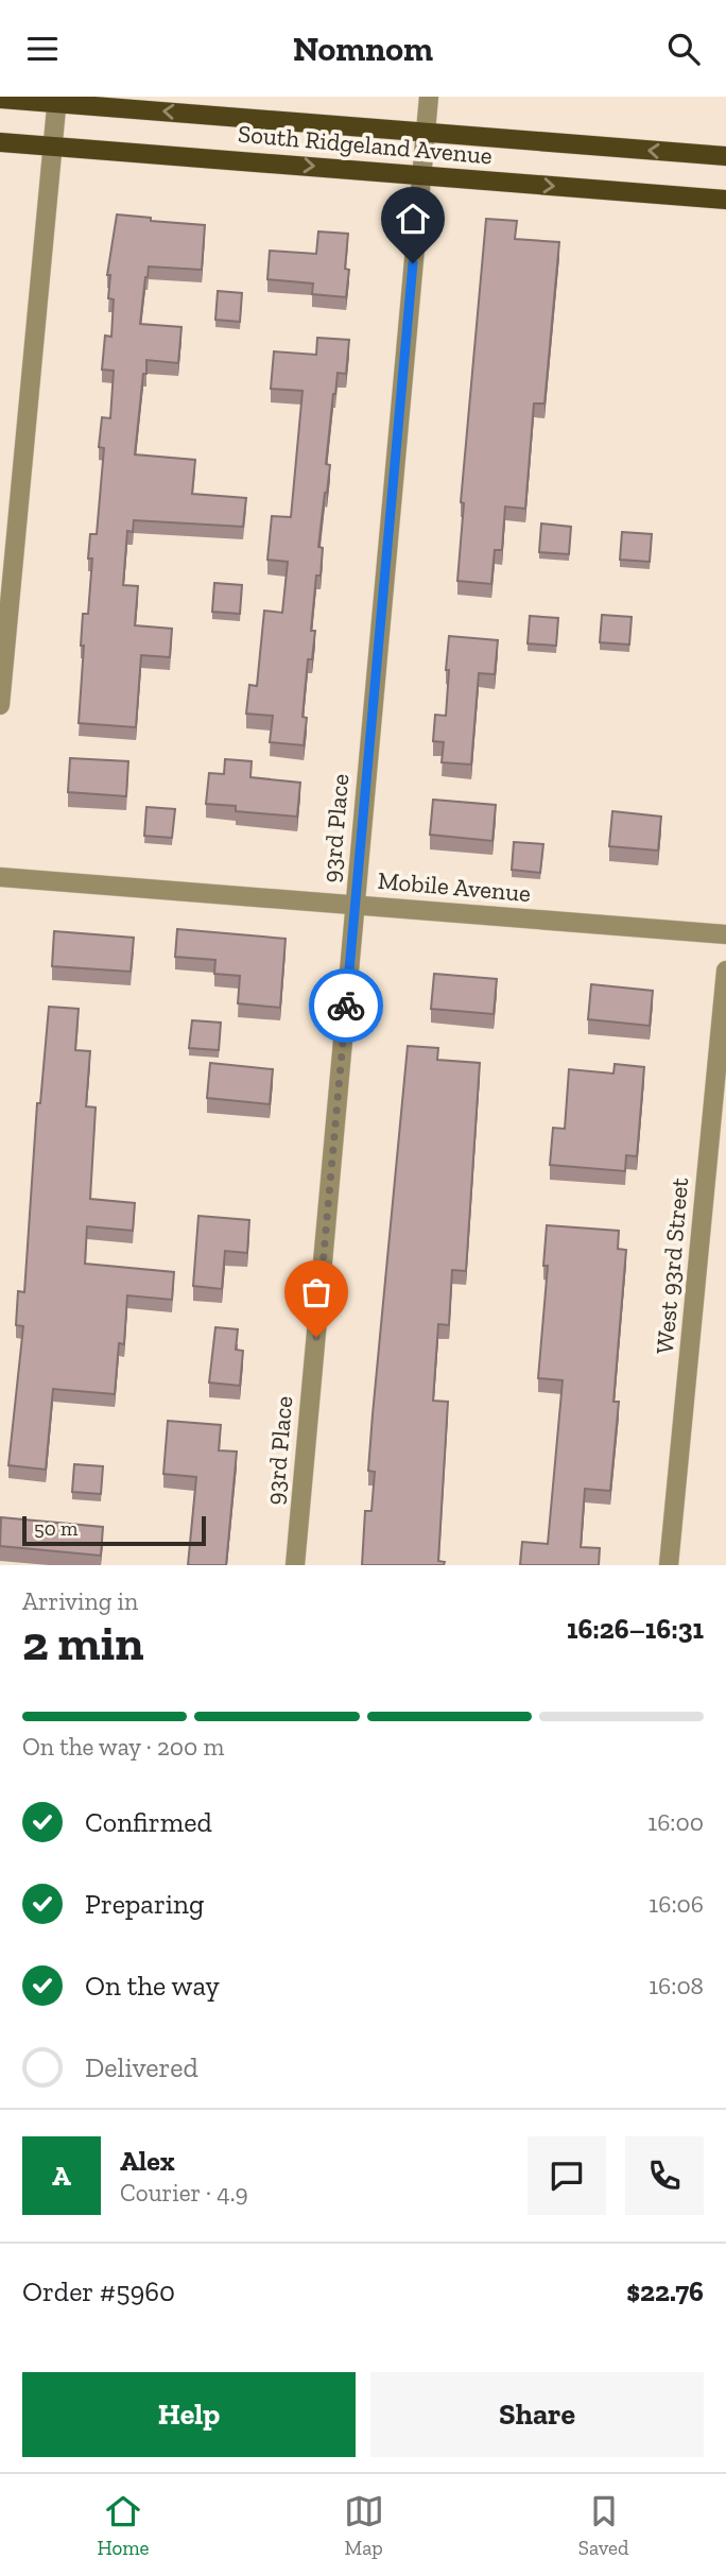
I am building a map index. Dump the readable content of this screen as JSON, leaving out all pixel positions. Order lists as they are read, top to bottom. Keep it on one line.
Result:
{"streets":{"main road":["South Ridgeland Avenue"],"street":["93rd Place","Mobile Avenue","West 93rd Street"]},"crossings":[["South Ridgeland Avenue","93rd Place"],["93rd Place","Mobile Avenue"]],"scale_bar":"50 m","page":{"header":"Nomnom","scale":"50 m","heading":["2 min","Arriving in","16:26–16:31"],"panel":["Alex","Courier · 4.9","Order #5960","$22.76"],"bar":"On the way · 200 m","list":[["Confirmed","16:00"],["Preparing","16:06"],["On the way","16:08"],"Delivered"],"round":"A","buttons":["Help","Share"],"tabs":["Home","Map","Saved"]}}
